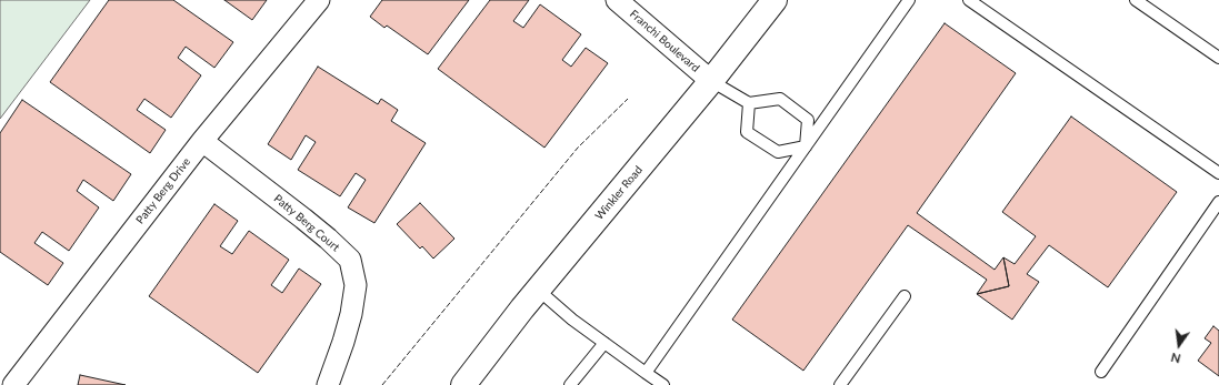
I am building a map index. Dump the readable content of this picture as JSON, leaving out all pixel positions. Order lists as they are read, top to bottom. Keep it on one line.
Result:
{"streets":{"street":["Franchi Boulevard","Patty Berg Drive","Winkler Road","Patty Berg Court"]},"crossings":[["Franchi Boulevard","Winkler Road"],["Patty Berg Drive","Patty Berg Court"]],"north":"bottom"}
